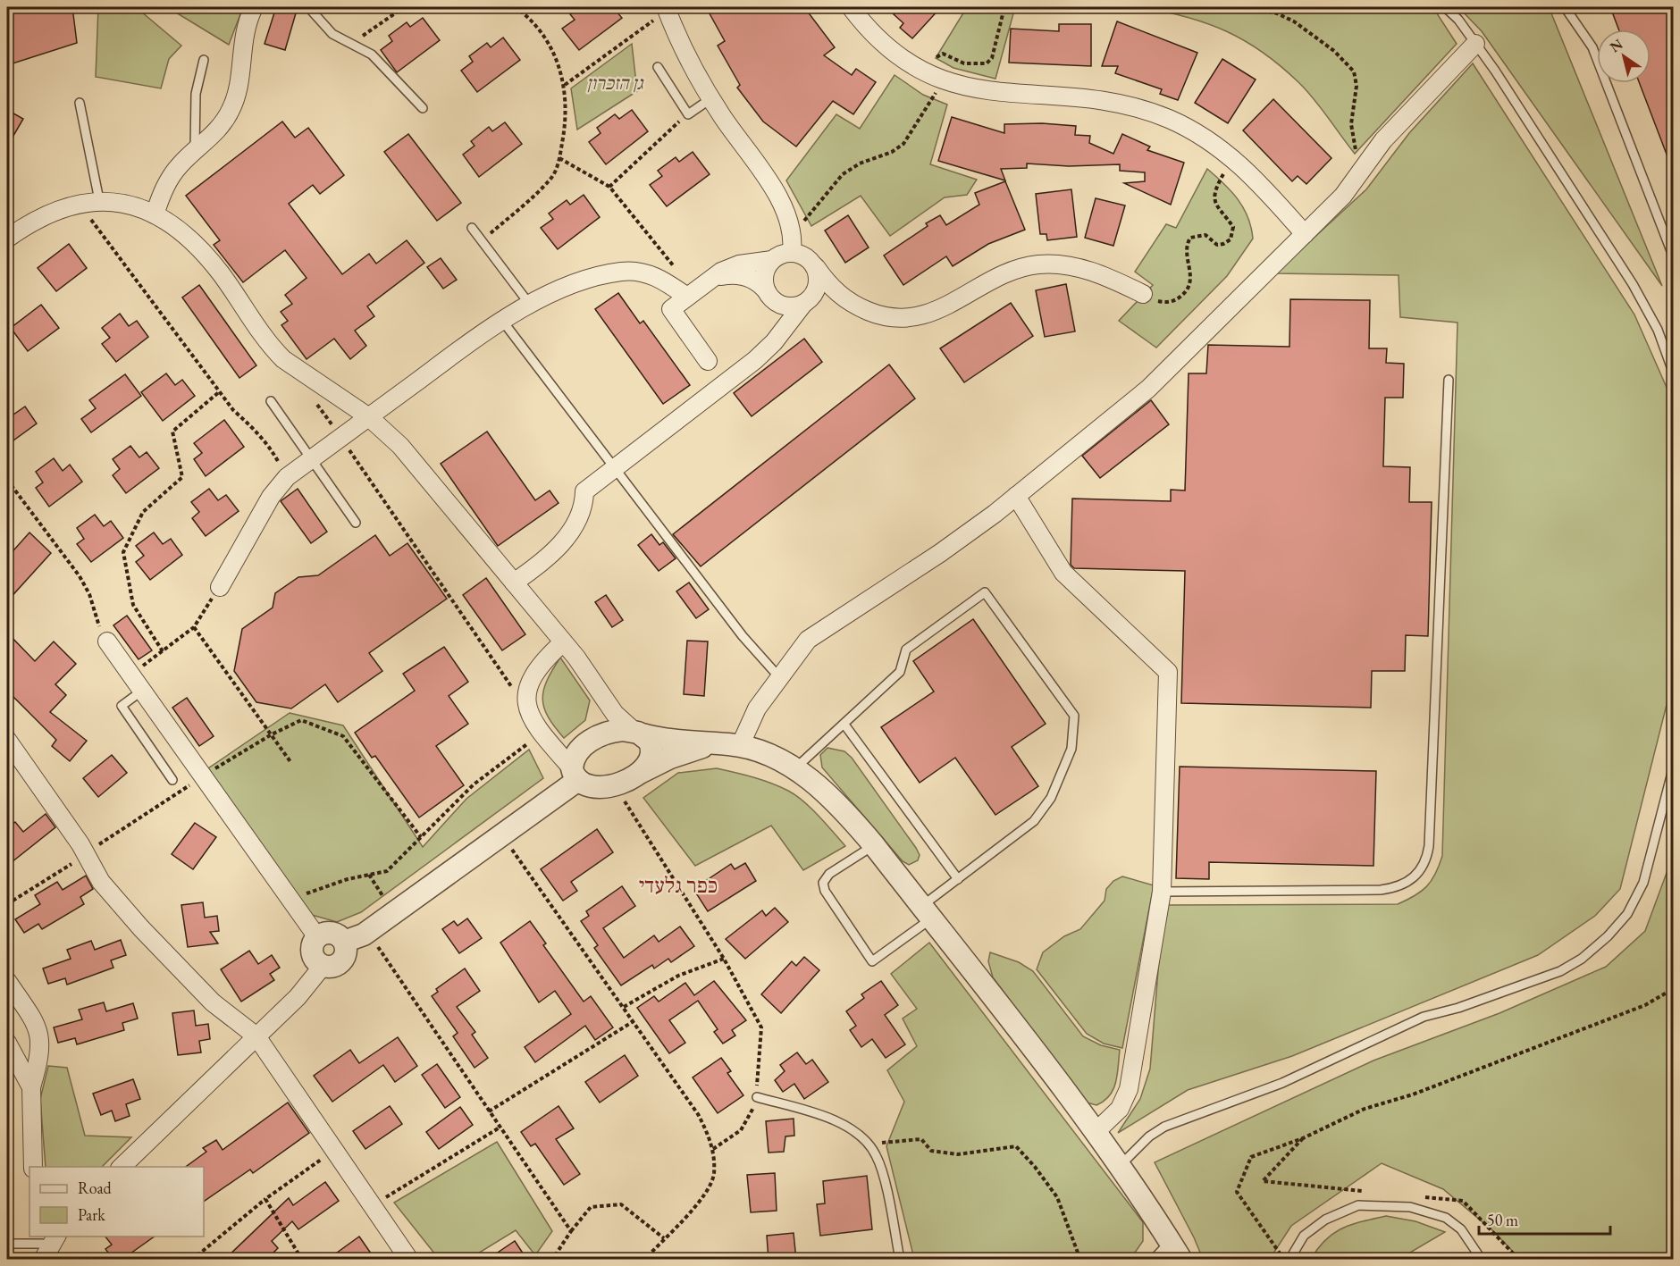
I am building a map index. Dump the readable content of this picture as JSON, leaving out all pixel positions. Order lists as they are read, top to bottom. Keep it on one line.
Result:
{"districts":["כפר גלעדי"],"parks":["גן הזכרון"],"legend":["Road","Park"],"scale_bar":"50 m","north":"top left"}
